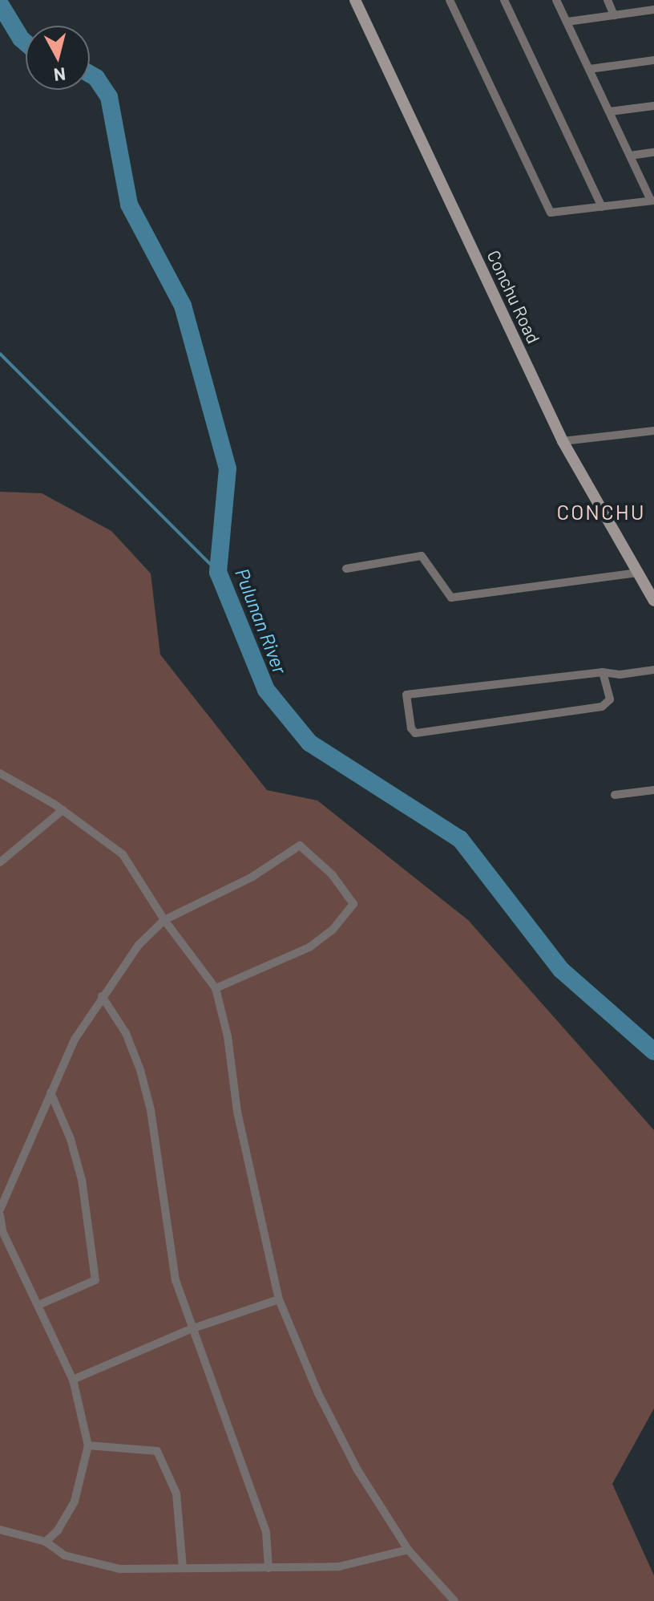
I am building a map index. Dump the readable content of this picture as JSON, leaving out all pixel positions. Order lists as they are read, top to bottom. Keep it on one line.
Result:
{"streets":{"main road":["Conchu Road"]},"districts":["CONCHU"],"water":["Pulunan River"],"north":"bottom"}
